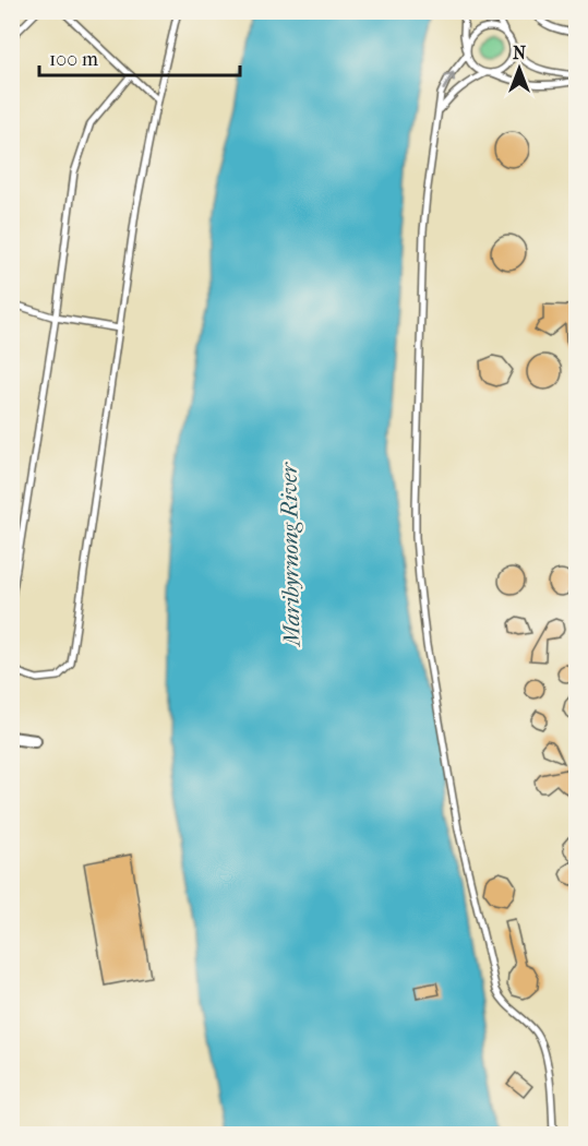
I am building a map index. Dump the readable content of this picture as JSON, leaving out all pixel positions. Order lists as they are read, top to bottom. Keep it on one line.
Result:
{"water":["Maribyrnong River"],"scale_bar":"100 m","north":"top"}
